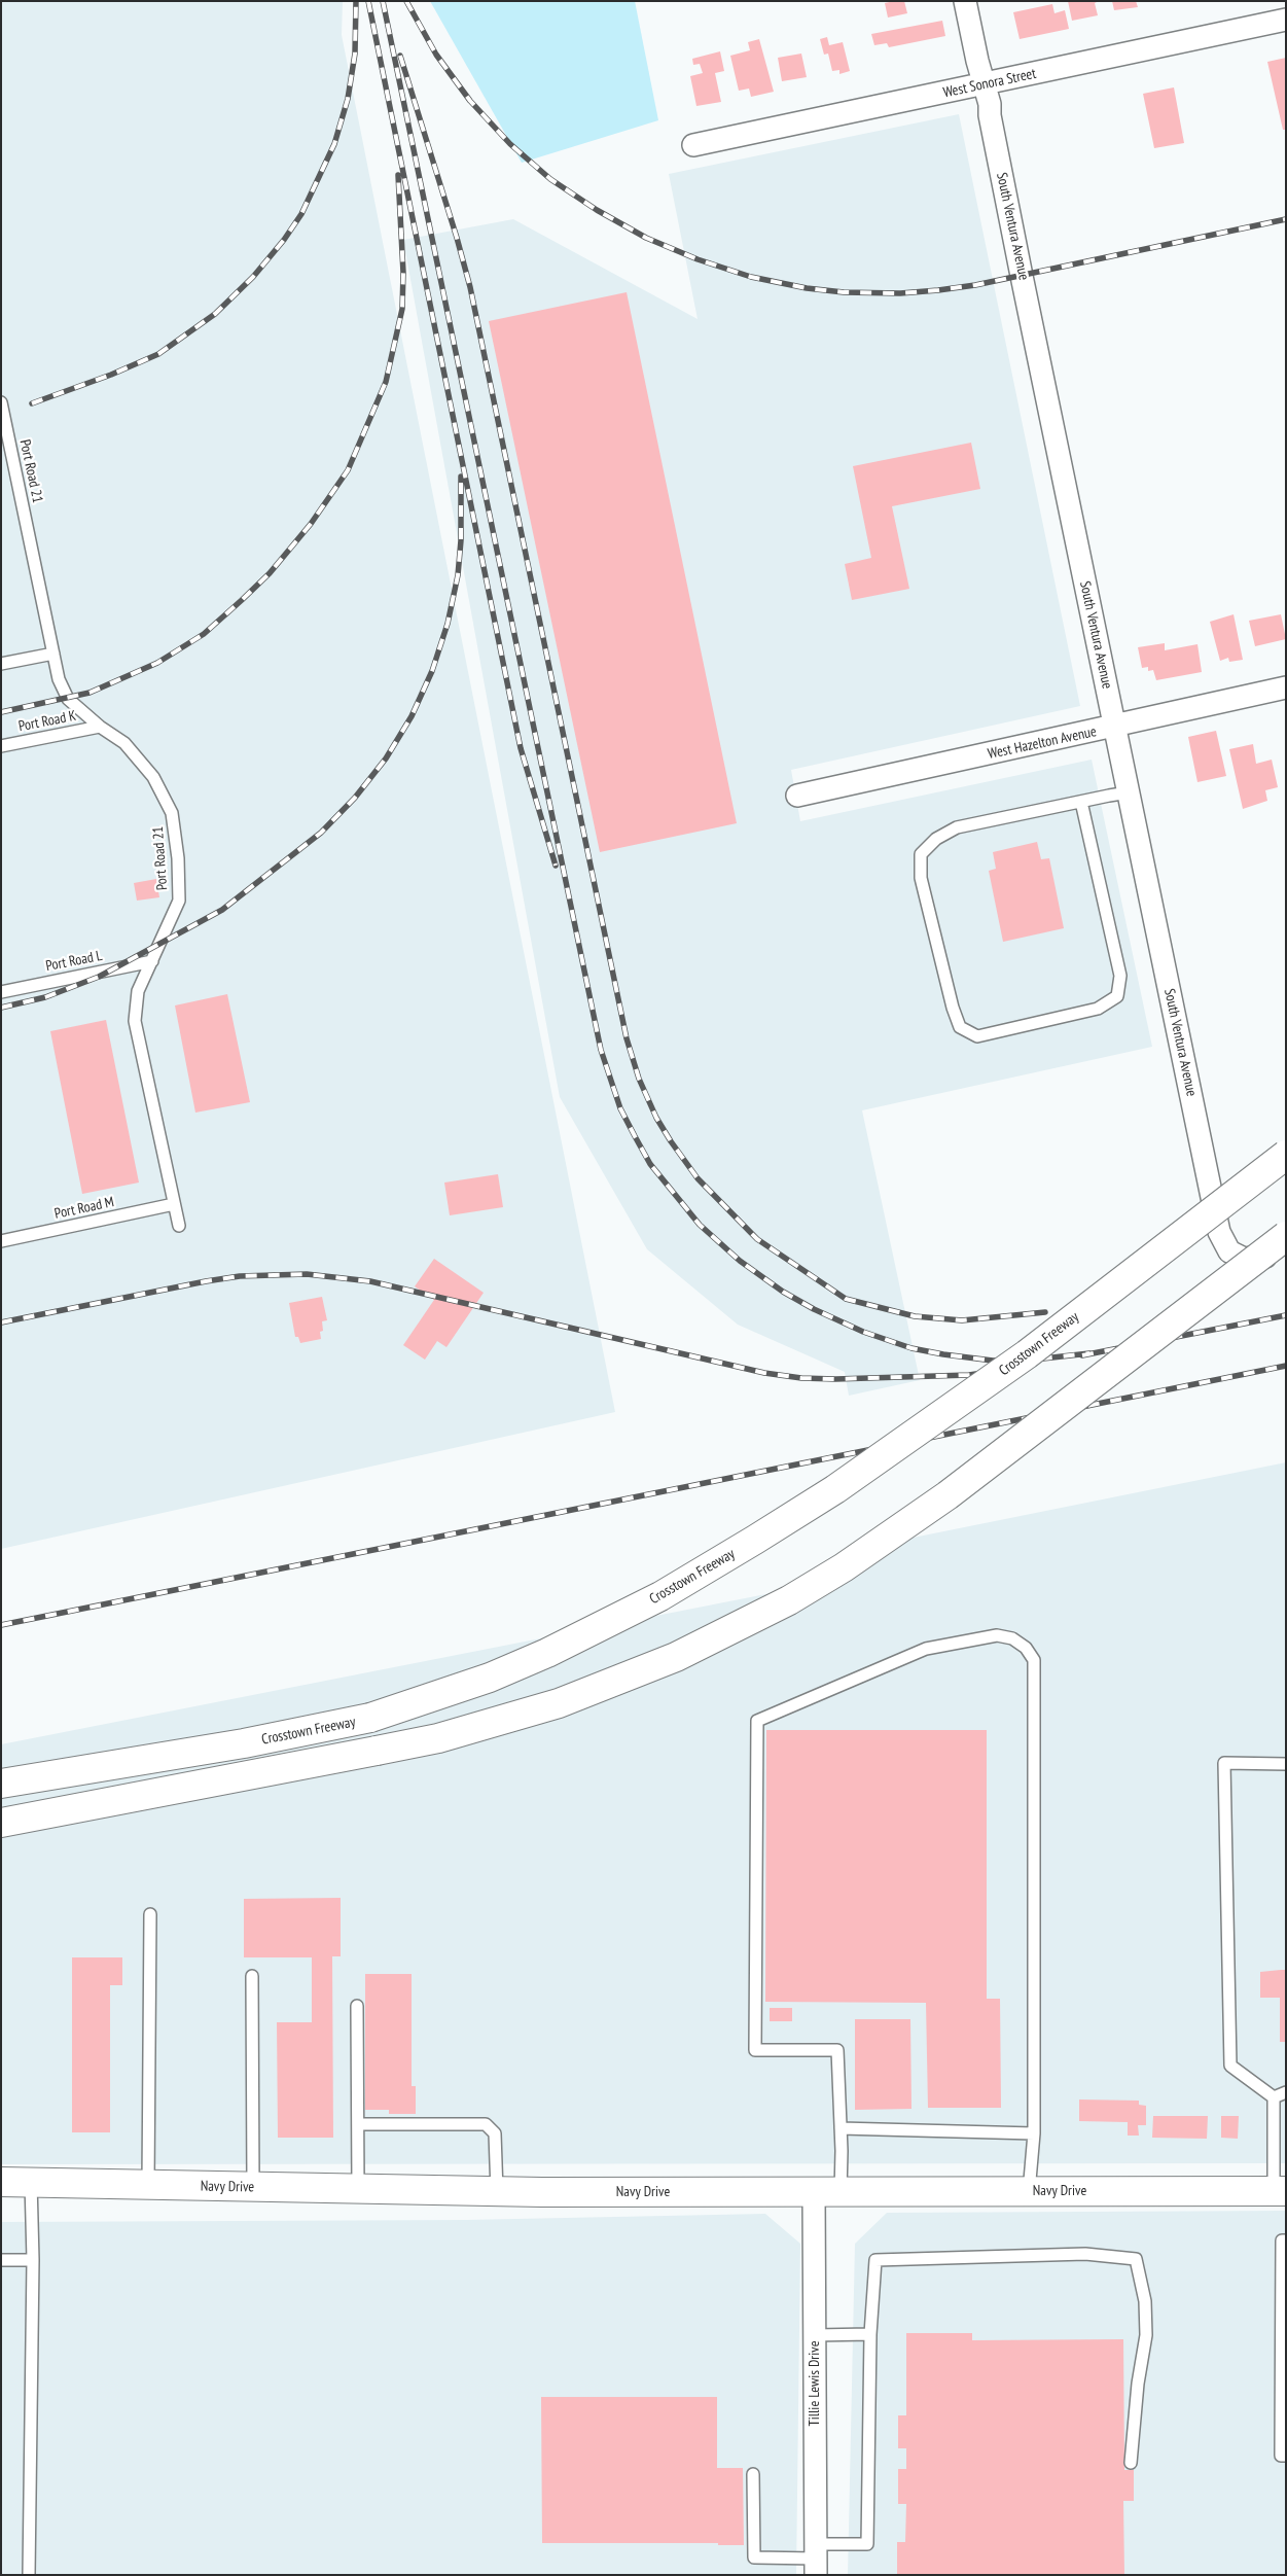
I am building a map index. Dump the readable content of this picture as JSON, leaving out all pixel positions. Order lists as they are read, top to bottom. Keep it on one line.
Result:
{"streets":{"main road":["Crosstown Freeway","Navy Drive"],"street":["West Sonora Street","South Ventura Avenue","West Hazelton Avenue","Tillie Lewis Drive"],"lane":["Port Road 21","Port Road K","Port Road L","Port Road M"]},"crossings":[["West Sonora Street","South Ventura Avenue"],["South Ventura Avenue","West Hazelton Avenue"],["Port Road 21","Port Road K"],["Port Road 21","Port Road L"],["Port Road 21","Port Road M"],["Navy Drive","Tillie Lewis Drive"]]}
